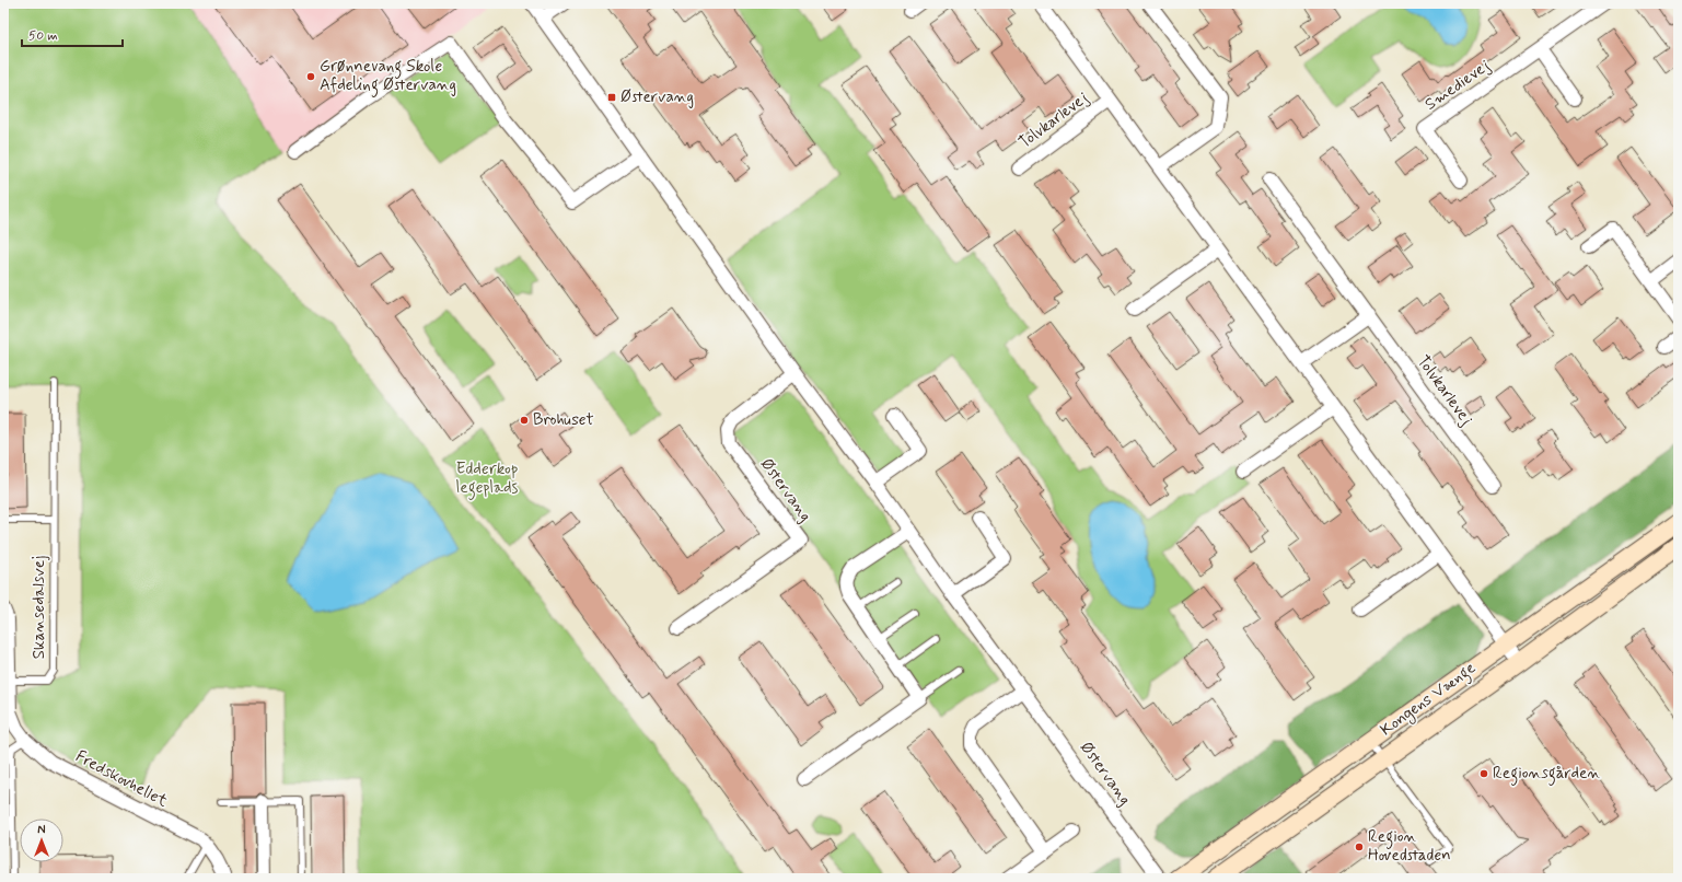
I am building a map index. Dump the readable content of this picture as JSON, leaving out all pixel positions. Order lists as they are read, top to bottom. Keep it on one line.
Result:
{"streets":{"street":["Smedievej","Tolvkarlevej","Østervang","Kongens Vænge","Fredskovhellet"],"lane":["Skansedalsvej"]},"crossings":[["Tolvkarlevej","Kongens Vænge"],["Skansedalsvej","Fredskovhellet"]],"parks":["Edderkop legeplads"],"places":{"other":["Grønnevang Skole Afdeling Østervang","Brohuset","Regionsgården","Region Hovedstaden"],"transit":["Østervang"]},"scale_bar":"50 m","north":"top"}
